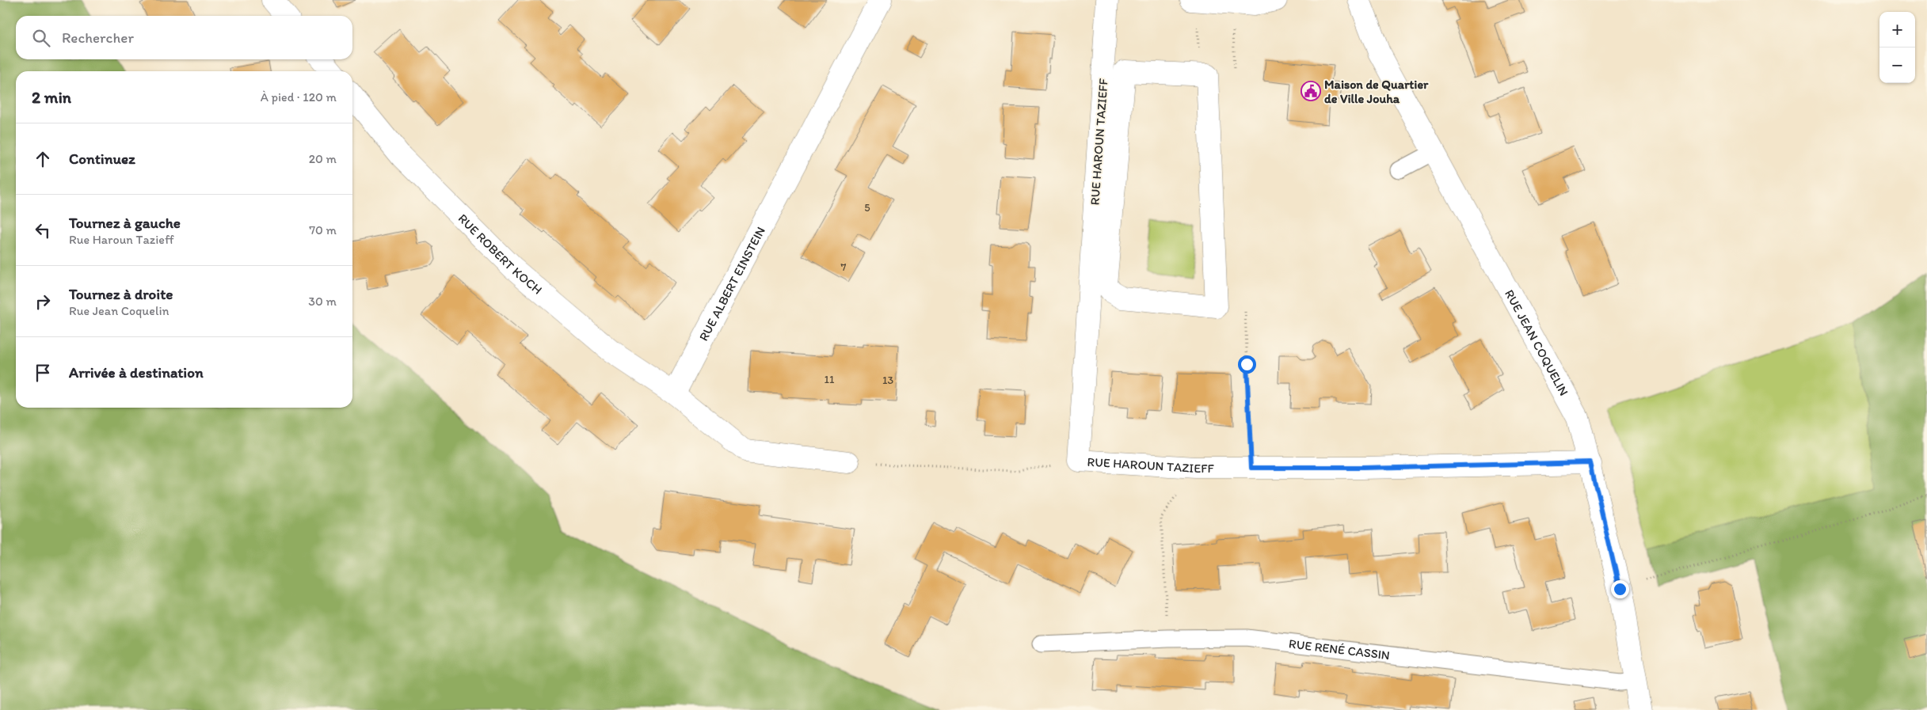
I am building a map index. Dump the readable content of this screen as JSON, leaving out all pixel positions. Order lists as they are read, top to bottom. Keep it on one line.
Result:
{"streets":{"street":["RUE HAROUN TAZIEFF","RUE ROBERT KOCH","RUE ALBERT EINSTEIN","RUE JEAN COQUELIN"],"lane":["RUE RENÉ CASSIN"]},"crossings":[["RUE HAROUN TAZIEFF","RUE JEAN COQUELIN"],["RUE ROBERT KOCH","RUE ALBERT EINSTEIN"],["RUE JEAN COQUELIN","RUE RENÉ CASSIN"]],"places":{"public building":["Maison de Quartier de Ville Jouha"]},"house_numbers":["5","7","11","13"],"page":{"map_buttons":["+","−"],"search":"Rechercher","heading":["2 min","À pied · 120 m"],"list":[["Continuez","20 m"],["Tournez à gauche","Rue Haroun Tazieff","70 m"],["Tournez à droite","Rue Jean Coquelin","30 m"],"Arrivée à destination"]}}
